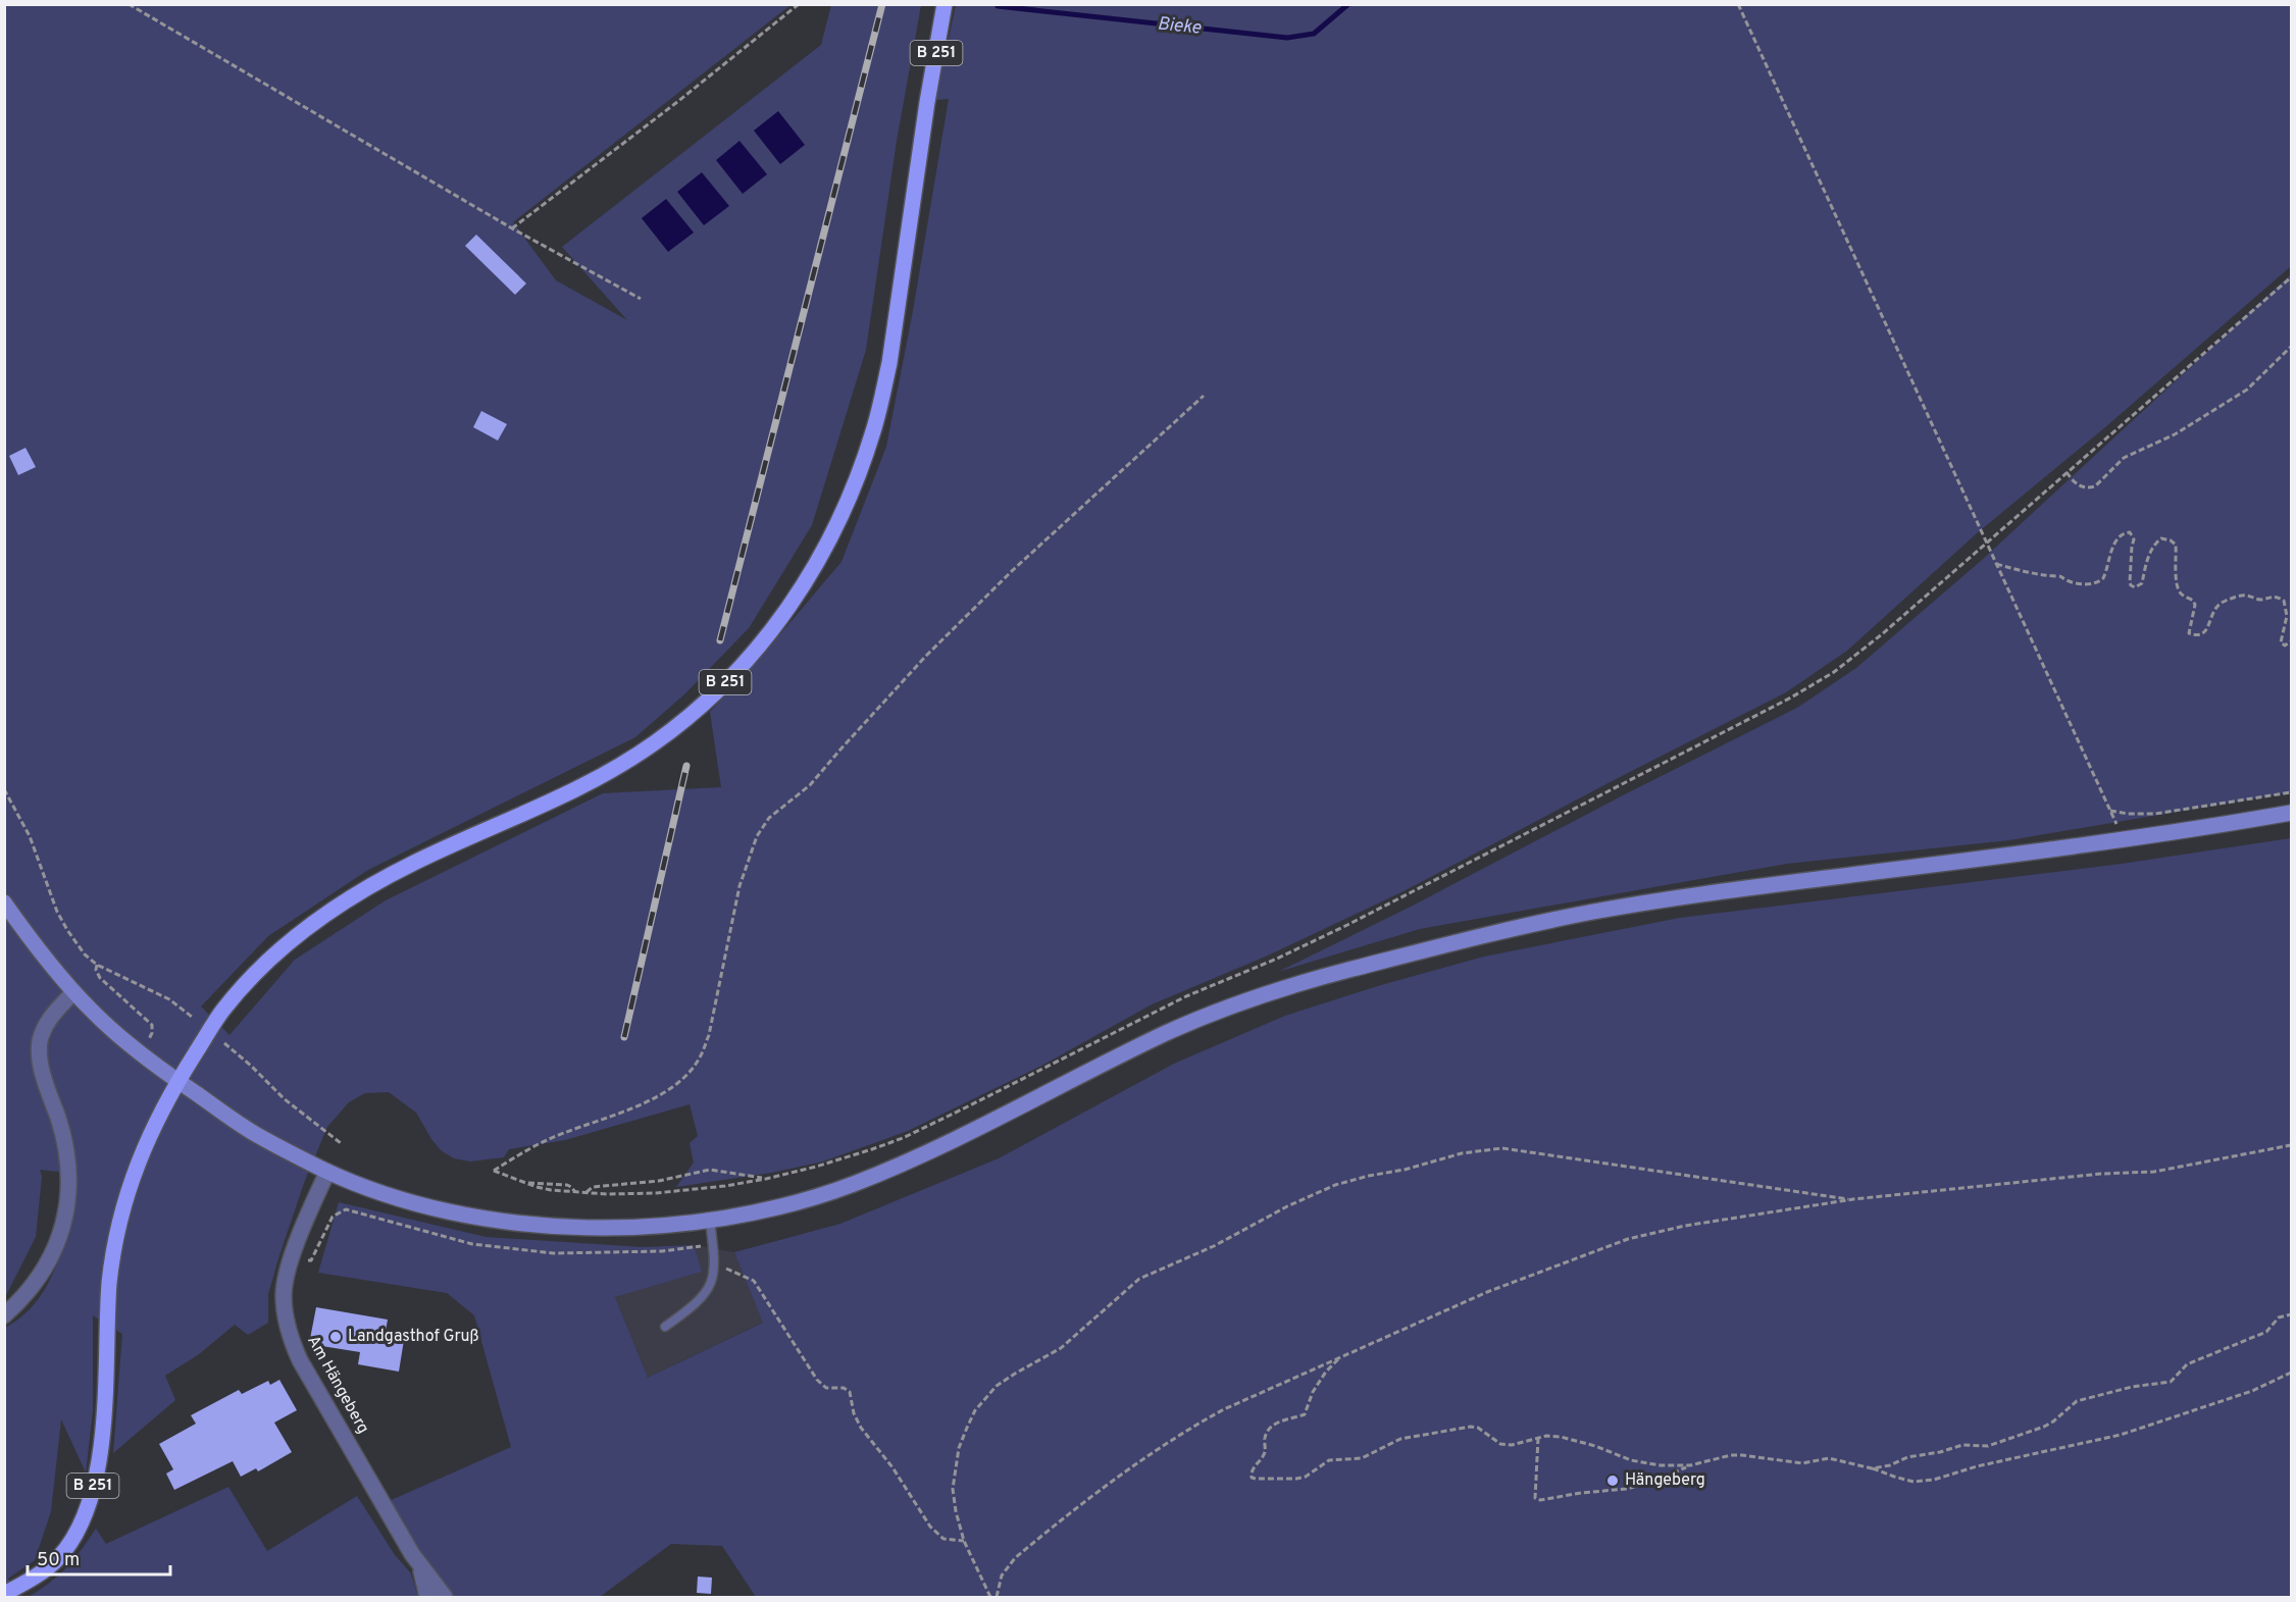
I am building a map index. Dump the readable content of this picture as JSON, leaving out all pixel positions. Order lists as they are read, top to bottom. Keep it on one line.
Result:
{"streets":{"main road":["B 251"],"street":["Am Hängeberg"]},"water":["Bieke"],"places":["Landgasthof Gruß","Hängeberg"],"scale_bar":"50 m"}
